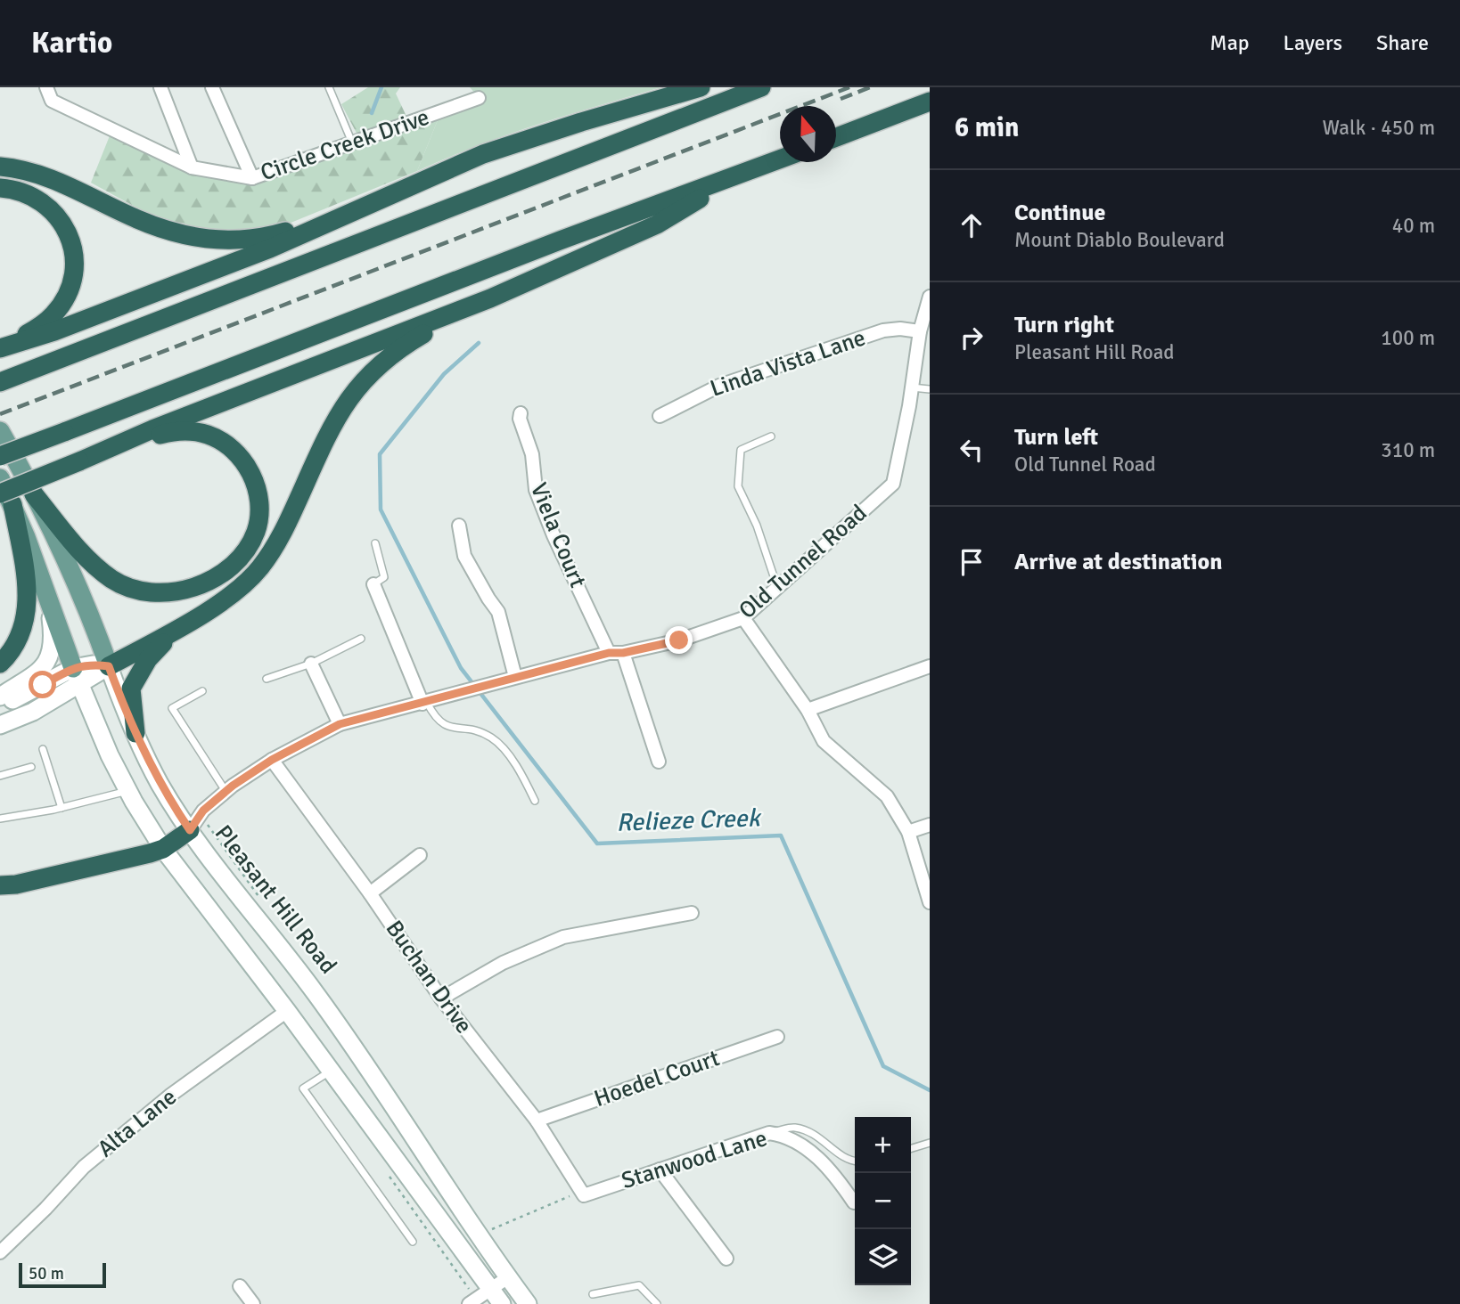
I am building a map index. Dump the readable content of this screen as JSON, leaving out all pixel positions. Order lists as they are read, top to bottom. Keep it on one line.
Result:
{"streets":{"main road":["Pleasant Hill Road"],"street":["Circle Creek Drive","Linda Vista Lane","Viela Court","Old Tunnel Road","Buchan Drive","Hoedel Court","Alta Lane","Stanwood Lane"]},"crossings":[["Linda Vista Lane","Old Tunnel Road"],["Viela Court","Old Tunnel Road"],["Old Tunnel Road","Pleasant Hill Road"],["Old Tunnel Road","Buchan Drive"],["Buchan Drive","Hoedel Court"],["Buchan Drive","Stanwood Lane"]],"water":["Relieze Creek"],"scale_bar":"50 m","north":"top","page":{"header":"Kartio","nav":["Map","Layers","Share"],"heading":["6 min","Walk · 450 m"],"list":[["Continue","Mount Diablo Boulevard","40 m"],["Turn right","Pleasant Hill Road","100 m"],["Turn left","Old Tunnel Road","310 m"],"Arrive at destination"],"map_buttons":["+","−"],"scale":"50 m"}}
